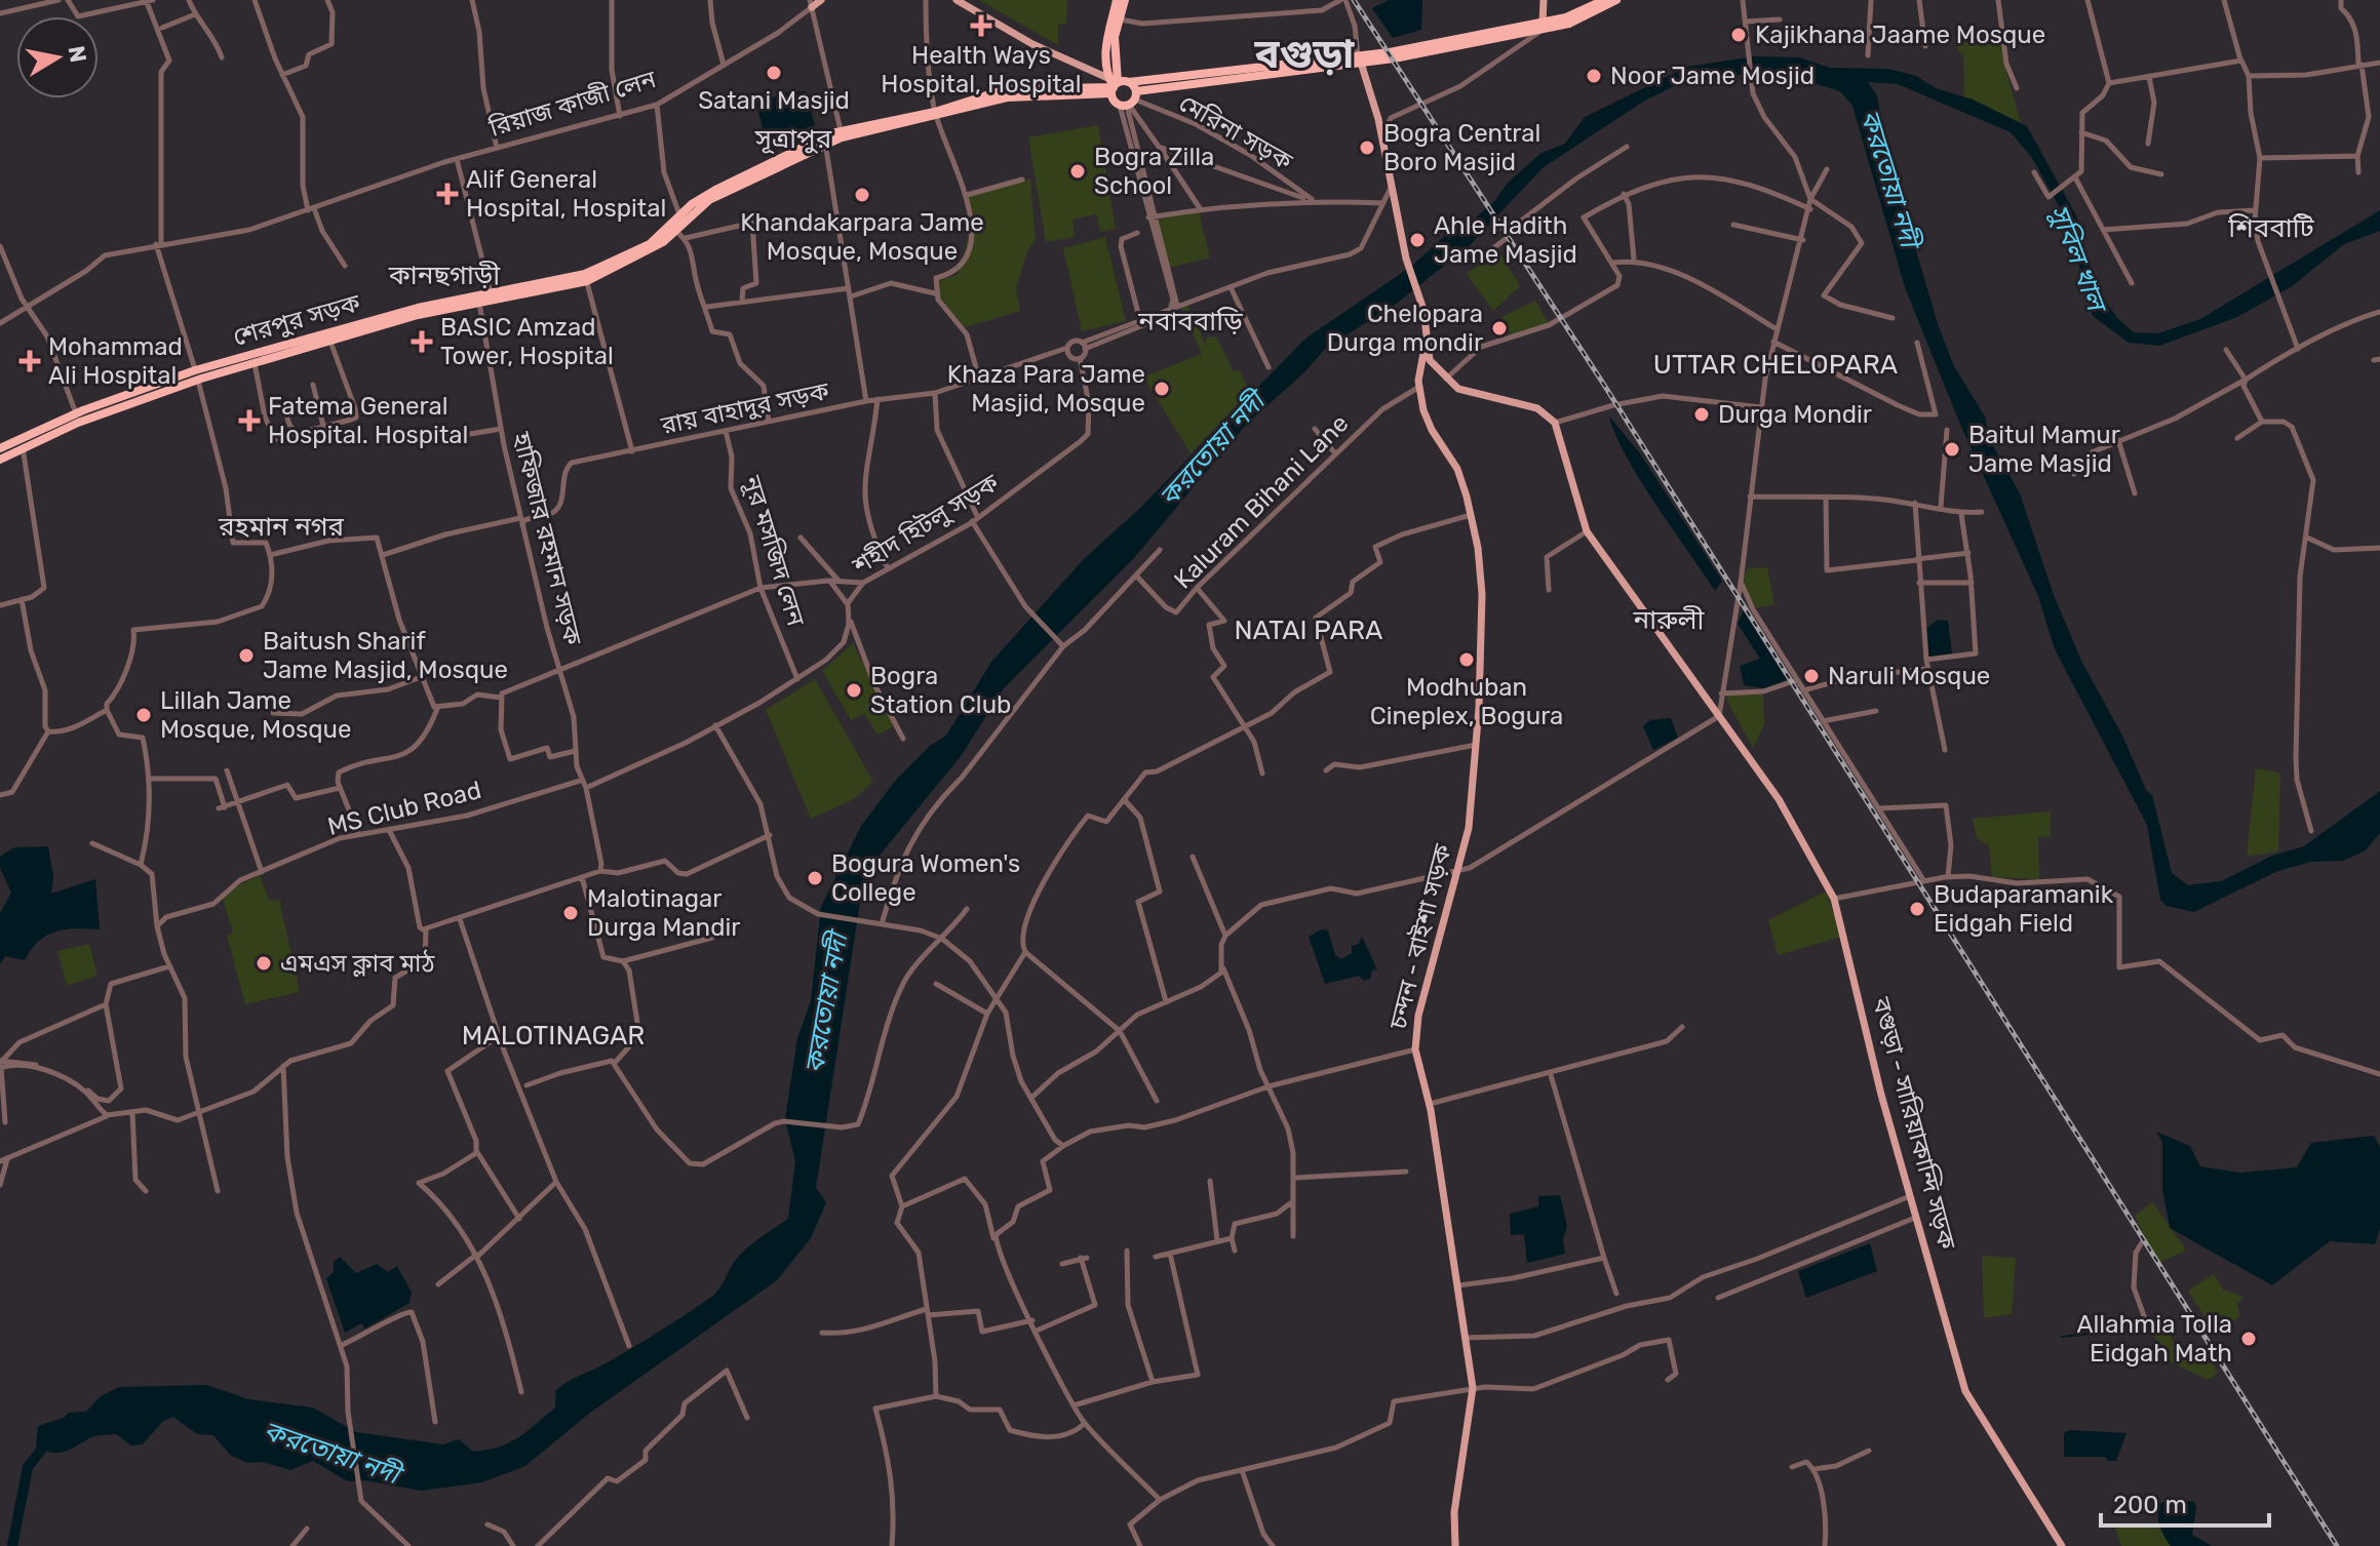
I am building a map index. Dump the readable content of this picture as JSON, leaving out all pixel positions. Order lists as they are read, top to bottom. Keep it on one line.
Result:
{"streets":{"highway":["শেরপুর সড়ক"],"main road":["রিয়াজ কাজী লেন","চন্দন - বাইশা সড়ক","বগুড়া - সারিয়াকান্দি সড়ক"],"street":["মেরিনা সড়ক","রায় বাহাদুর সড়ক","Kaluram Bihani Lane","শহীদ হিটলু সড়ক","হাফিজার রহমান সড়ক","নূর মসজিদ লেন","MS Club Road"]},"crossings":[["শেরপুর সড়ক","হাফিজার রহমান সড়ক"],["রায় বাহাদুর সড়ক","হাফিজার রহমান সড়ক"],["রায় বাহাদুর সড়ক","নূর মসজিদ লেন"],["Kaluram Bihani Lane","চন্দন - বাইশা সড়ক"],["হাফিজার রহমান সড়ক","MS Club Road"]],"districts":["বগুড়া","সূত্রাপুর","শিববাটি","কানছগাড়ী","নবাববাড়ি","UTTAR CHELOPARA","রহমান নগর","নারুলী","NATAI PARA","MALOTINAGAR"],"water":["করতোয়া নদী","সুবিল খাল"],"places":{"health":["Health Ways Hospital, Hospital","Alif General Hospital, Hospital","BASIC Amzad Tower, Hospital","Mohammad Ali Hospital","Fatema General Hospital. Hospital"],"other":["Kajikhana Jaame Mosque","Satani Masjid","Noor Jame Mosjid","Bogra Central Boro Masjid","Bogra Zilla School","Khandakarpara Jame Mosque, Mosque","Ahle Hadith Jame Masjid","Chelopara Durga mondir","Khaza Para Jame Masjid, Mosque","Durga Mondir","Baitul Mamur Jame Masjid","Baitush Sharif Jame Masjid, Mosque","Modhuban Cineplex, Bogura","Naruli Mosque","Bogra Station Club","Lillah Jame Mosque, Mosque","Bogura Women's College","Budaparamanik Eidgah Field","Malotinagar Durga Mandir","এমএস ক্লাব মাঠ","Allahmia Tolla Eidgah Math"]},"scale_bar":"200 m","north":"right"}
